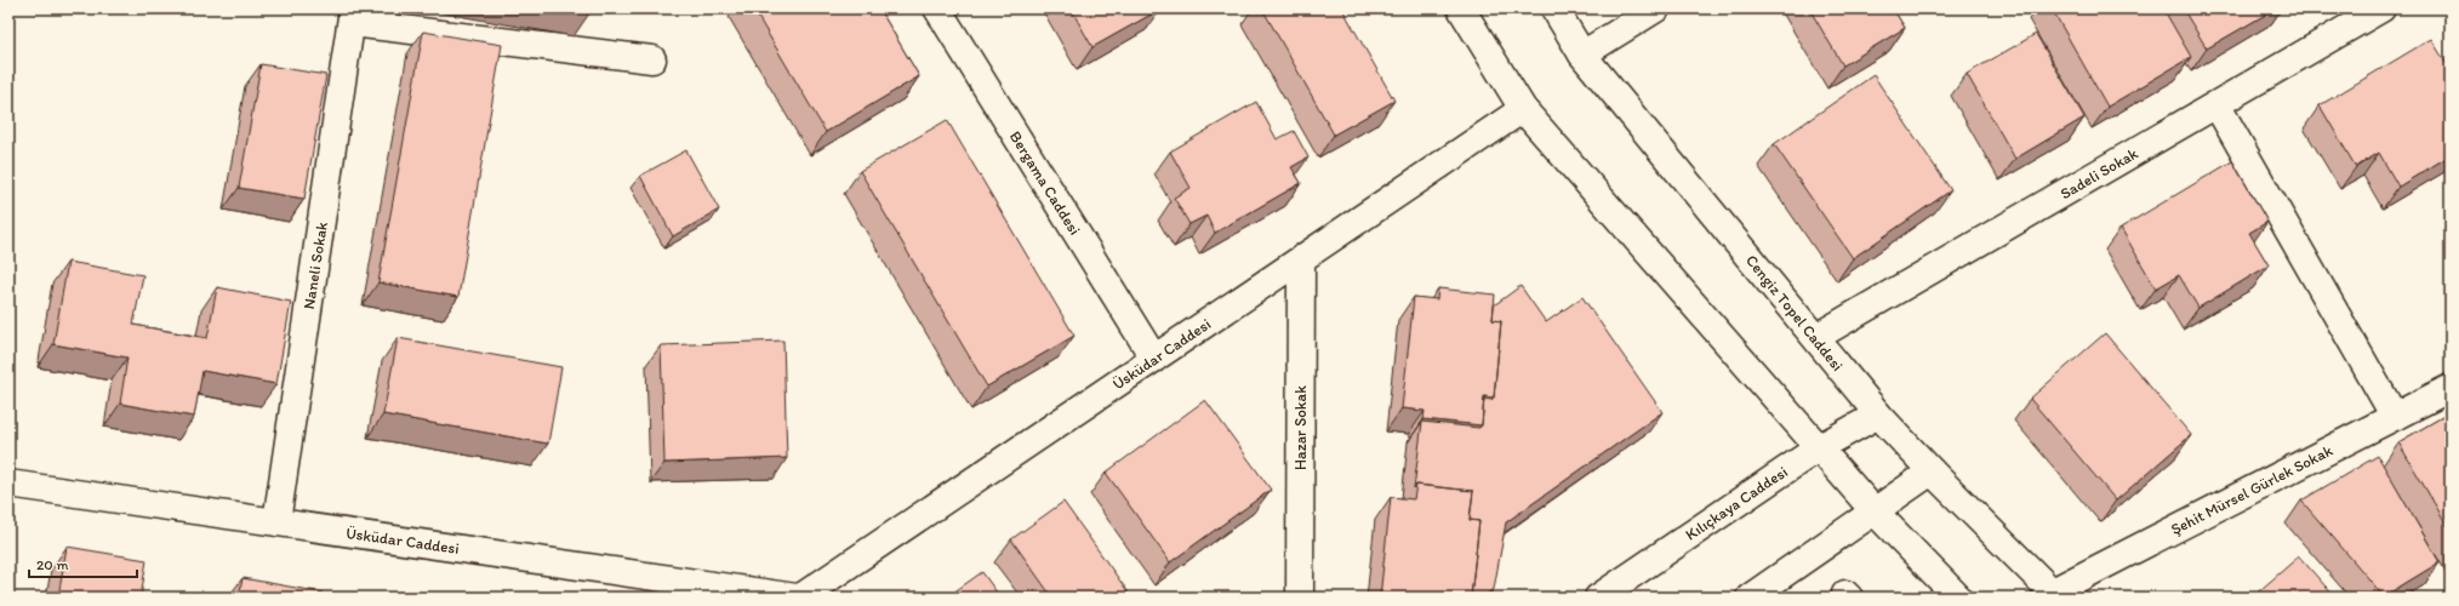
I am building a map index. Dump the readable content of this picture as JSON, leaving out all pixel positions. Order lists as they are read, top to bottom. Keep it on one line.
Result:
{"streets":{"street":["Sadeli Sokak","Bergama Caddesi","Naneli Sokak","Cengiz Topel Caddesi","Üsküdar Caddesi","Hazar Sokak","Şehit Mürsel Gürlek Sokak","Kılıçkaya Caddesi"]},"crossings":[["Sadeli Sokak","Cengiz Topel Caddesi"],["Bergama Caddesi","Üsküdar Caddesi"],["Naneli Sokak","Üsküdar Caddesi"],["Cengiz Topel Caddesi","Şehit Mürsel Gürlek Sokak"],["Cengiz Topel Caddesi","Kılıçkaya Caddesi"],["Üsküdar Caddesi","Hazar Sokak"]],"scale_bar":"20 m"}
